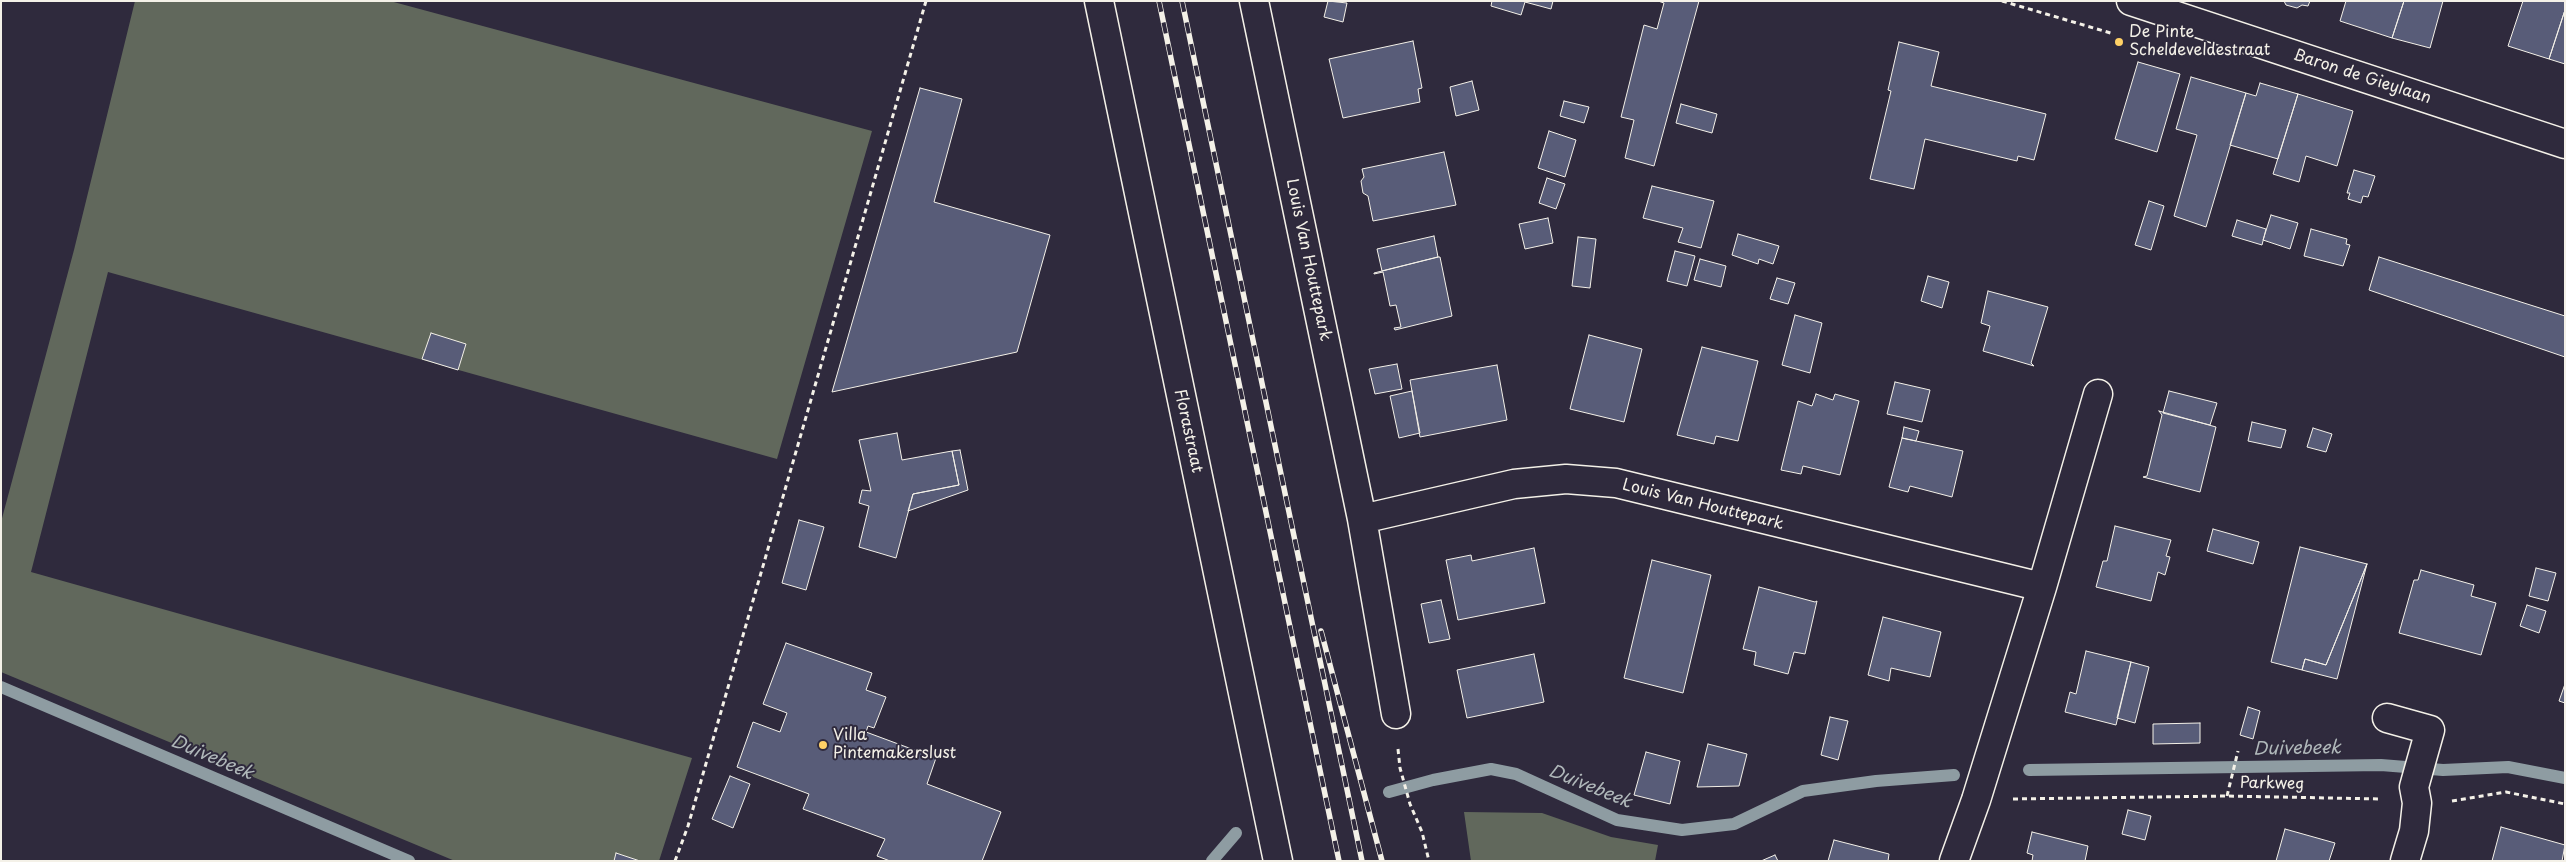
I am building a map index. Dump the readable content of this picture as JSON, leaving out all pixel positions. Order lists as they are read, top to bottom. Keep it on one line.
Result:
{"streets":{"street":["Baron de Gieylaan","Louis Van Houttepark","Florastraat"],"path":["Parkweg"]},"water":["Duivebeek"],"places":["De Pinte Scheldeveldestraat","Villa Pintemakerslust"]}
